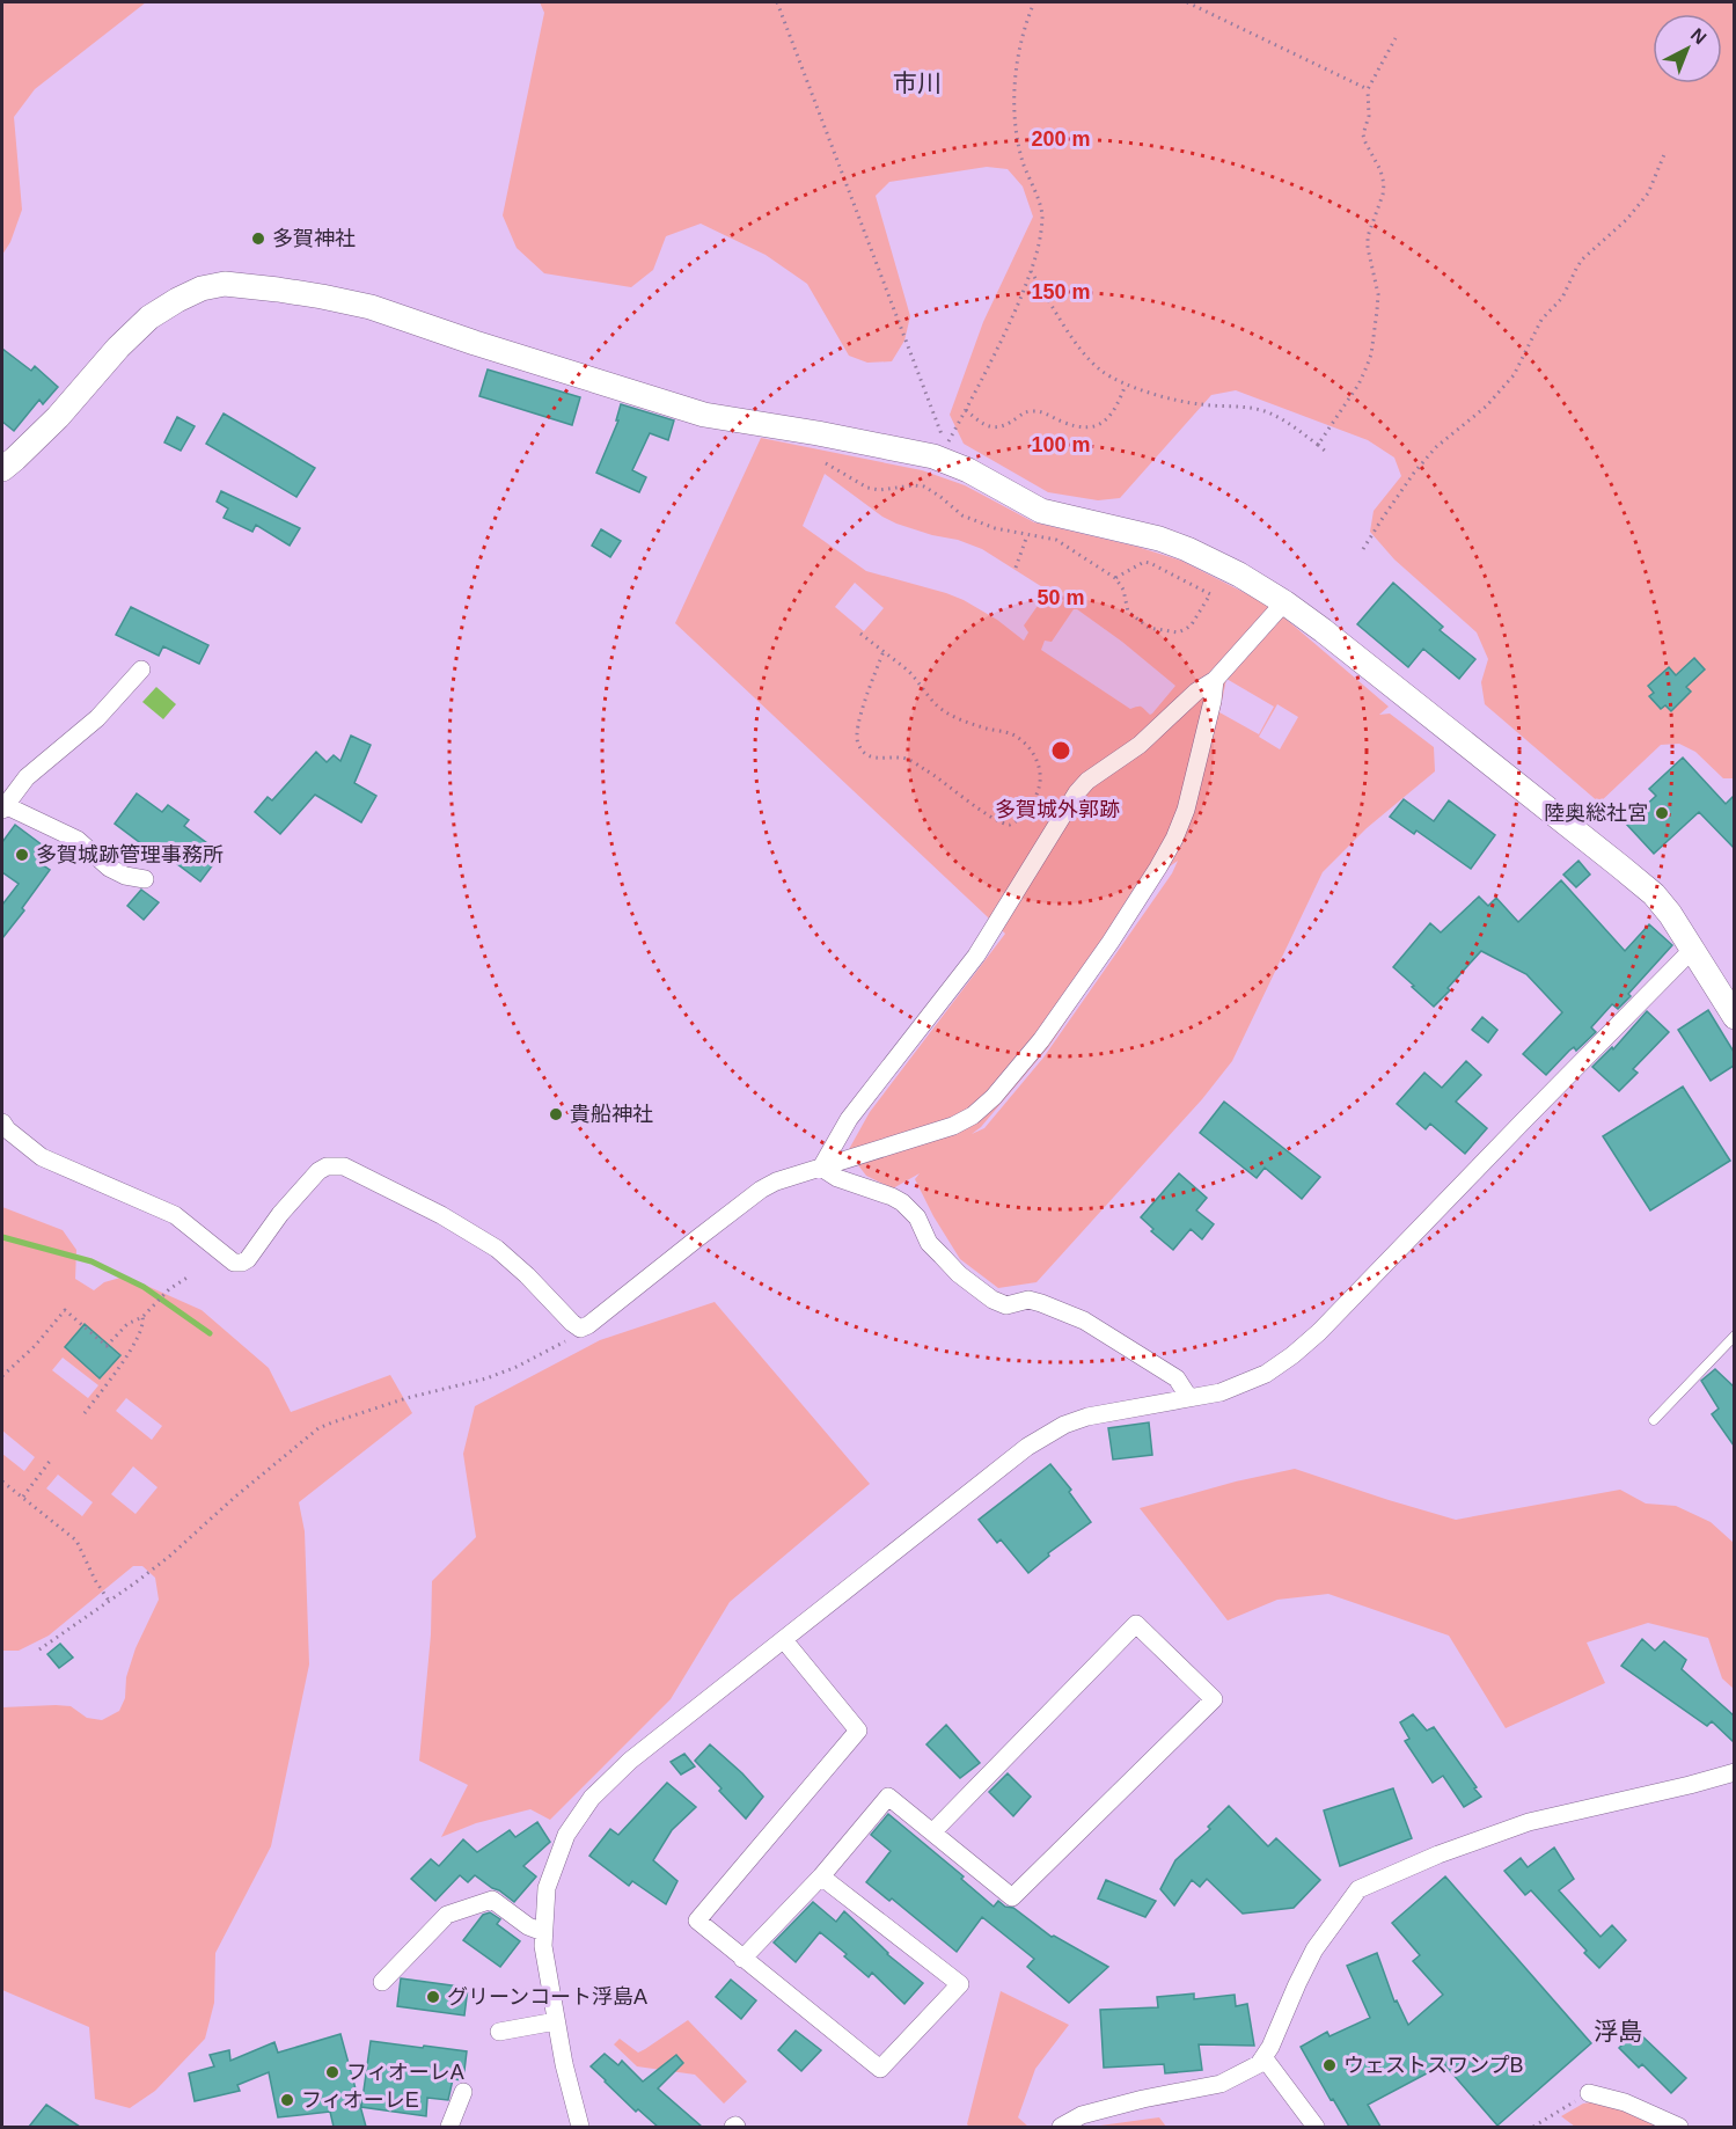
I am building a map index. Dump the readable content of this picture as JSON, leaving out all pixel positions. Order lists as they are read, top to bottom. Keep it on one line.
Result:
{"districts":["市川","浮島"],"parks":["多賀城外郭跡"],"places":["多賀神社","陸奥総社宮","多賀城跡管理事務所","貴船神社","グリーンコート浮島A","ウェストスワンプB","フィオーレA","フィオーレE"],"north":"top right","rings":["200 m","150 m","100 m","50 m"]}
